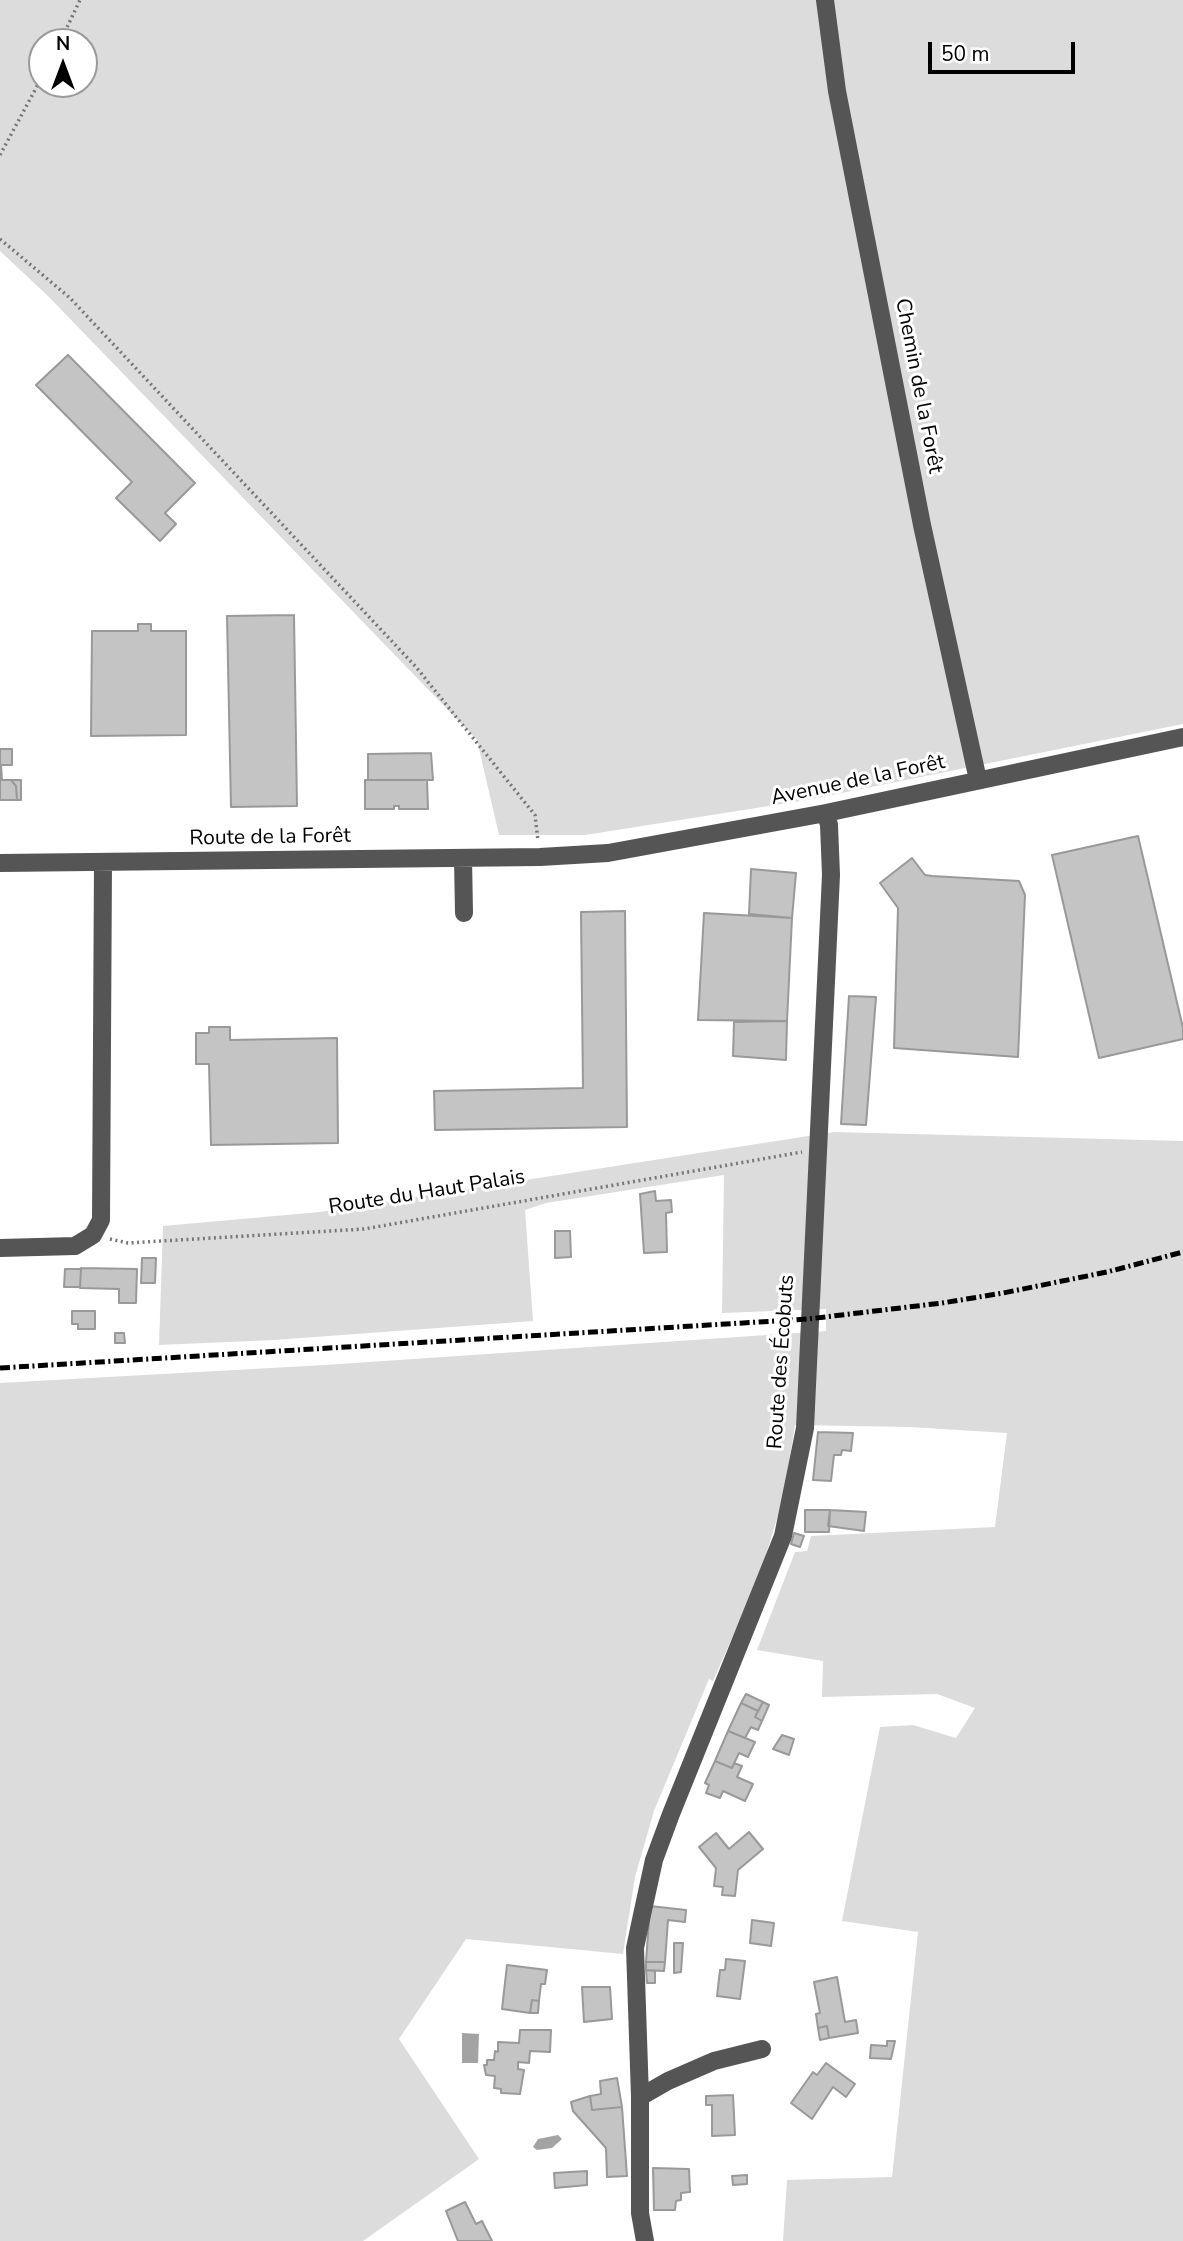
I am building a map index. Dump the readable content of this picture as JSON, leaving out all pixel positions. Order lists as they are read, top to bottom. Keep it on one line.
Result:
{"streets":{"street":["Chemin de la Forêt","Avenue de la Forêt","Route de la Forêt","Route des Écobuts"],"path":["Route du Haut Palais"]},"crossings":[["Chemin de la Forêt","Avenue de la Forêt"],["Avenue de la Forêt","Route de la Forêt"],["Avenue de la Forêt","Route des Écobuts"],["Route du Haut Palais","Route des Écobuts"]],"scale_bar":"50 m","north":"top"}
